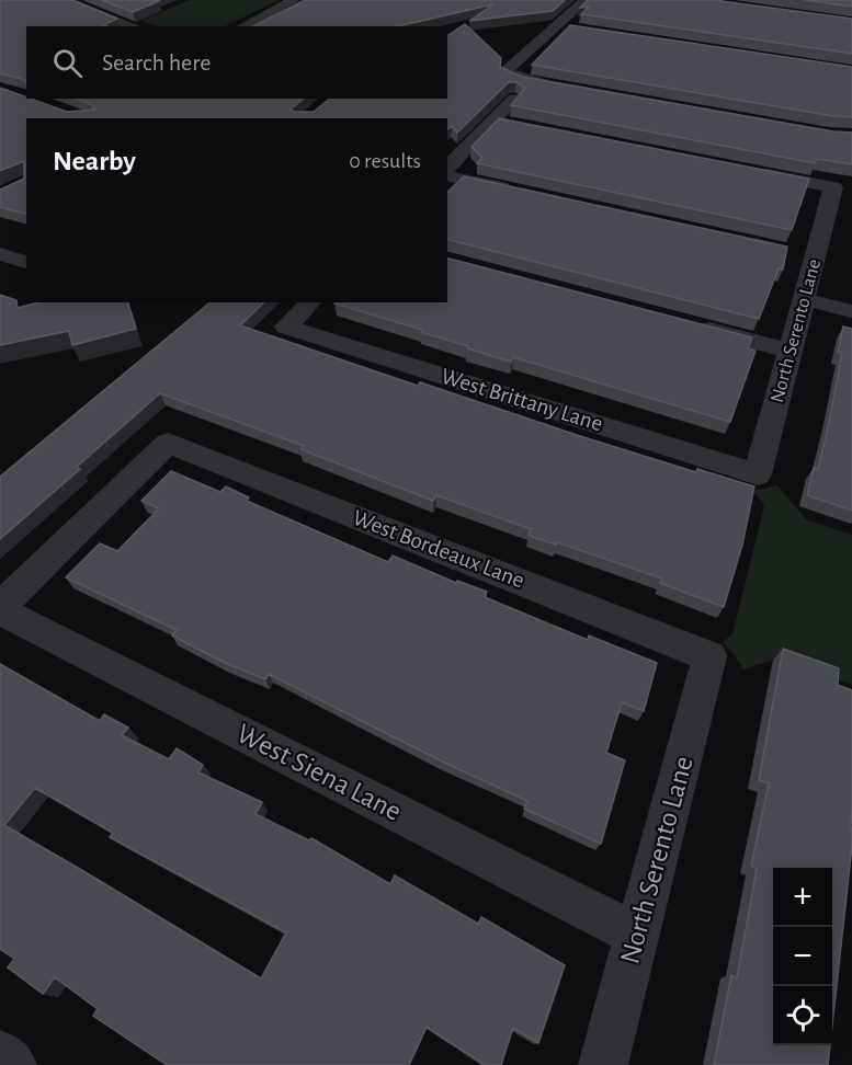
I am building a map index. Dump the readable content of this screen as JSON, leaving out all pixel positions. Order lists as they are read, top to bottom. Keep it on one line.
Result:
{"streets":{"street":["North Serento Lane","West Brittany Lane","West Bordeaux Lane","West Siena Lane"]},"crossings":[["North Serento Lane","West Brittany Lane"],["North Serento Lane","West Bordeaux Lane"],["North Serento Lane","West Siena Lane"],["West Bordeaux Lane","West Siena Lane"]],"page":{"search":"Search here","heading":["Nearby","0 results"],"map_buttons":["+","−"]}}
